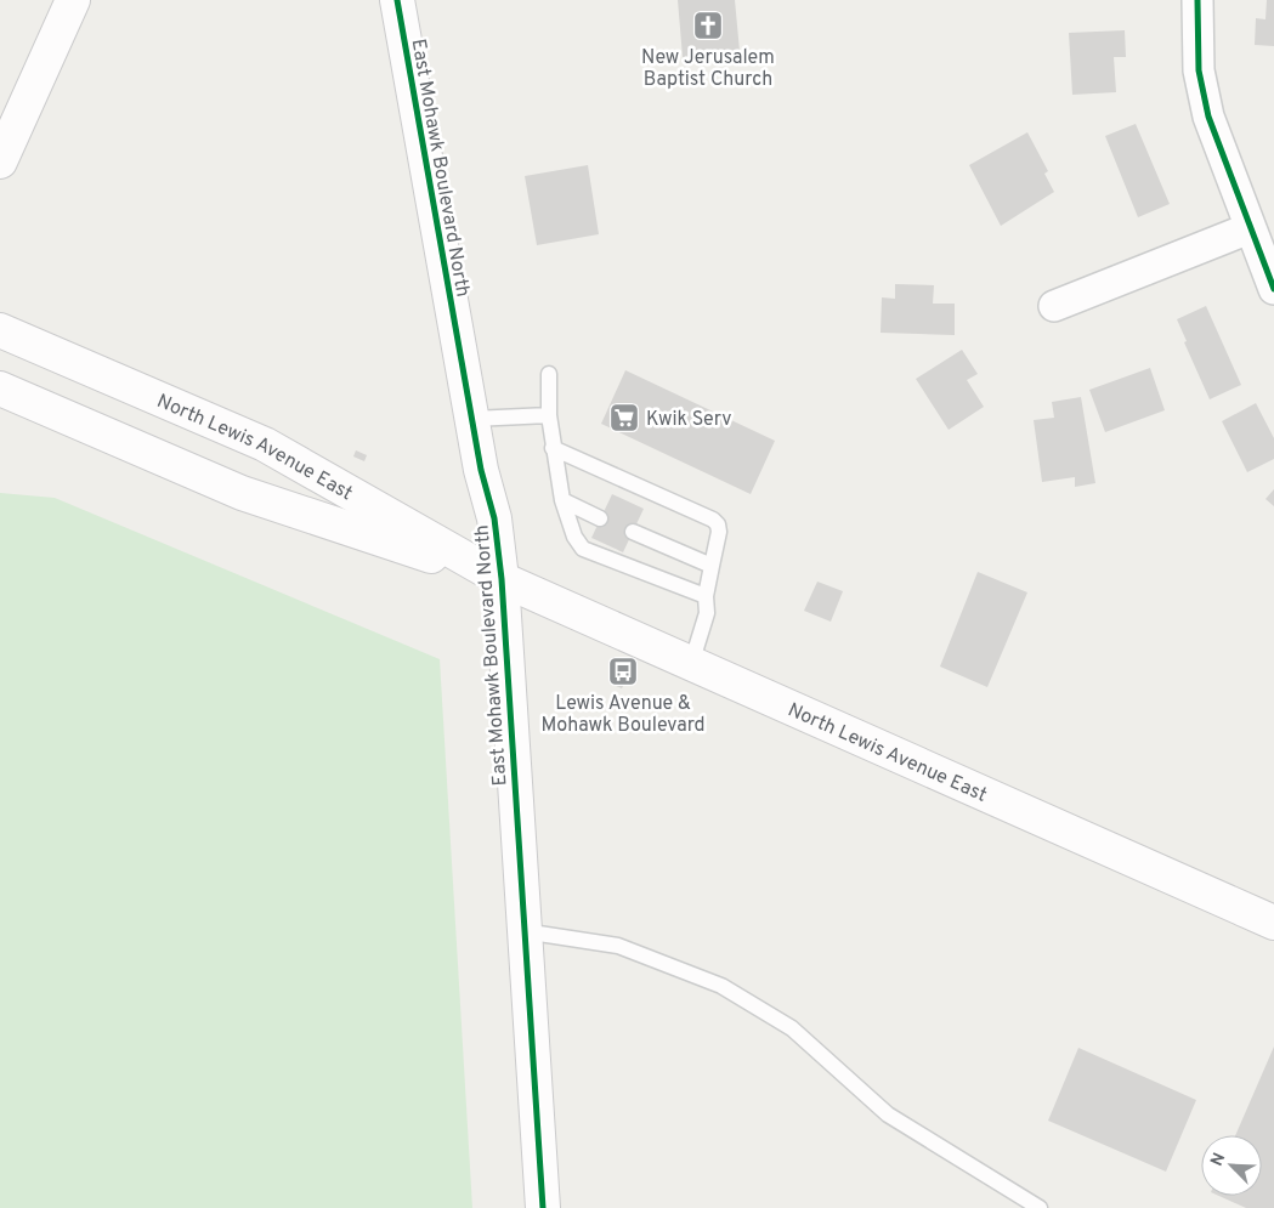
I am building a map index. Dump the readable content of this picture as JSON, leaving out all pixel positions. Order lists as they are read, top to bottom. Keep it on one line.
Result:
{"streets":{"main road":["East Mohawk Boulevard North","North Lewis Avenue East"]},"crossings":[["East Mohawk Boulevard North","North Lewis Avenue East"]],"places":{"church":["New Jerusalem Baptist Church"],"supermarket":["Kwik Serv"],"bus stop":["Lewis Avenue & Mohawk Boulevard"]},"north":"top left"}
